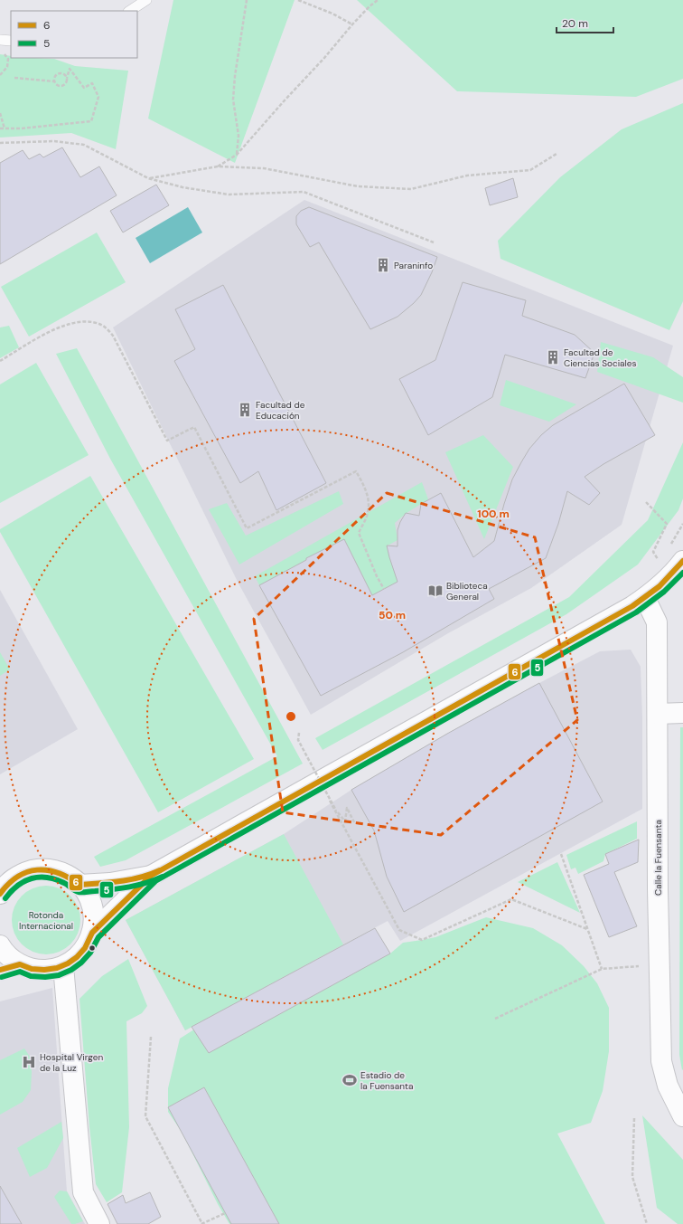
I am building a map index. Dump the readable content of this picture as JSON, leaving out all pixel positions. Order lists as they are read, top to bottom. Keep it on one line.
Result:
{"streets":{"street":["Calle la Fuensanta"]},"parks":["Rotonda Internacional"],"places":{"building":["Paraninfo","Facultad de Ciencias Sociales","Facultad de Educación"],"library":["Biblioteca General"],"hospital":["Hospital Virgen de la Luz"],"sports":["Estadio de la Fuensanta"]},"lines":["transit line 6","transit line 5"],"legend":["6","5"],"scale_bar":"20 m","rings":["100 m","50 m"]}
